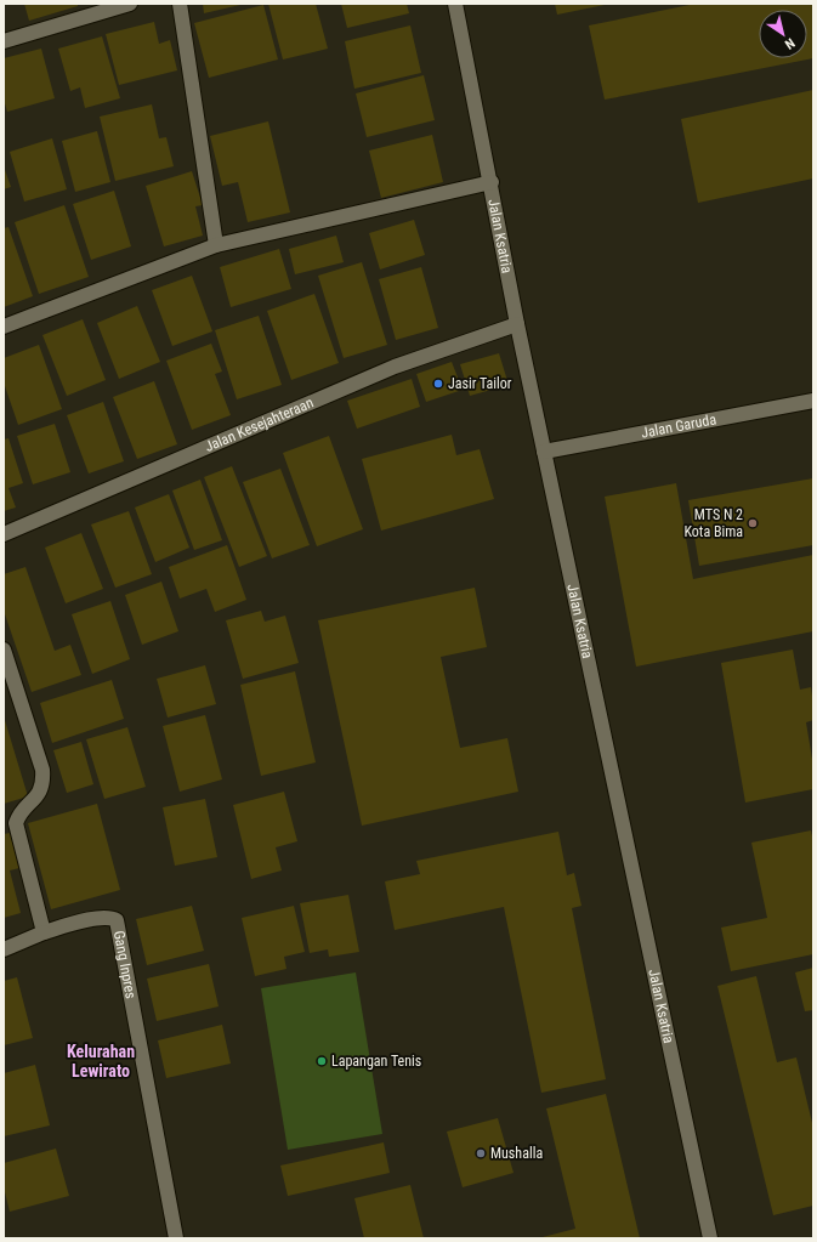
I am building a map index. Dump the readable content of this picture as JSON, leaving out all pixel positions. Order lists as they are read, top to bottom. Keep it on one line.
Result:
{"streets":{"street":["Jalan Ksatria","Jalan Kesejahteraan","Jalan Garuda","Gang Inpres"]},"crossings":[["Jalan Ksatria","Jalan Kesejahteraan"],["Jalan Ksatria","Jalan Garuda"]],"districts":["Kelurahan Lewirato"],"places":["Jasir Tailor","MTS N 2 Kota Bima","Lapangan Tenis","Mushalla"],"north":"bottom right"}
